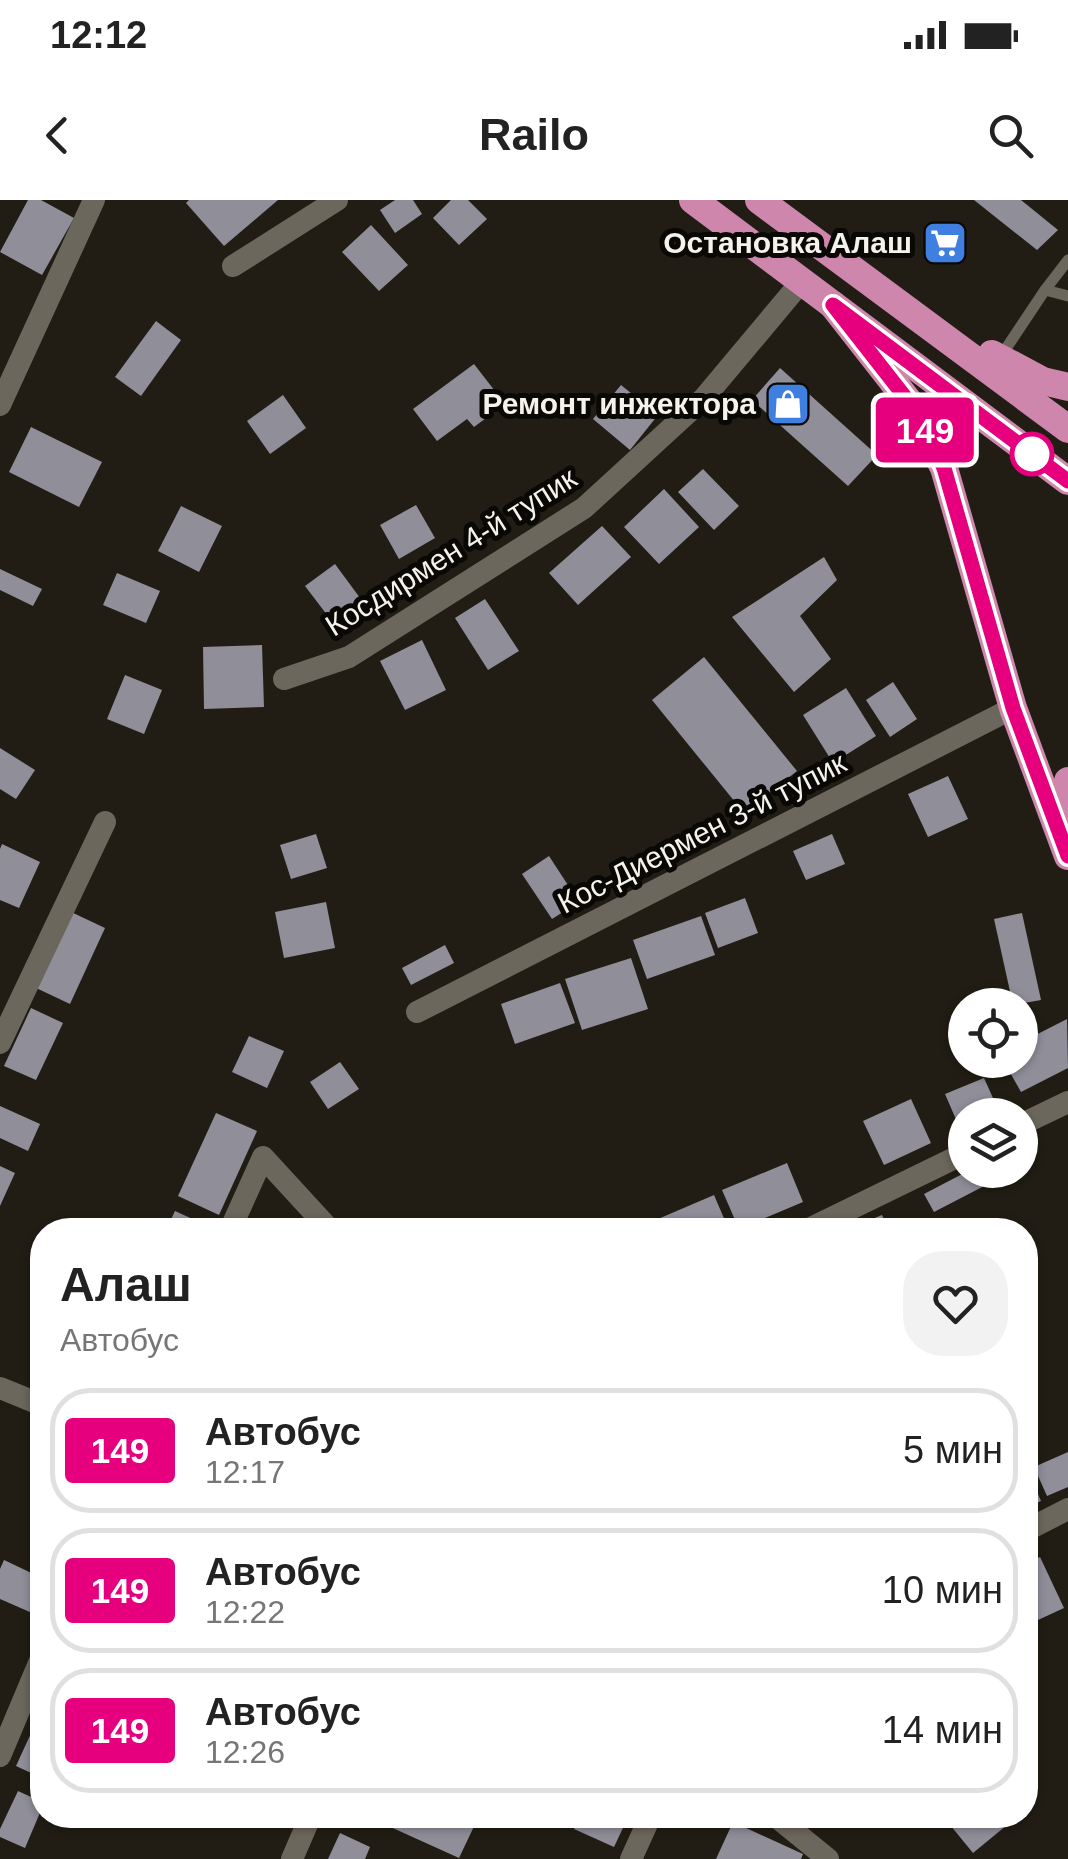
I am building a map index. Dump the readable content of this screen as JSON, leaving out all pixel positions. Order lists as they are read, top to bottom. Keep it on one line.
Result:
{"streets":{"street":["Косдирмен 4-й тупик","Кос-Диермен 3-й тупик"]},"places":{"supermarket":["Остановка Алаш"],"shop":["Ремонт инжектора"]},"lines":["bus line 149"],"page":{"status":"12:12","header":"Railo","on_map":"149","heading":["Алаш","Автобус"],"list":[{"mark":"149","name":"Автобус","note":"12:17","value":"5 мин"},{"mark":"149","name":"Автобус","note":"12:22","value":"10 мин"},{"mark":"149","name":"Автобус","note":"12:26","value":"14 мин"}]}}
